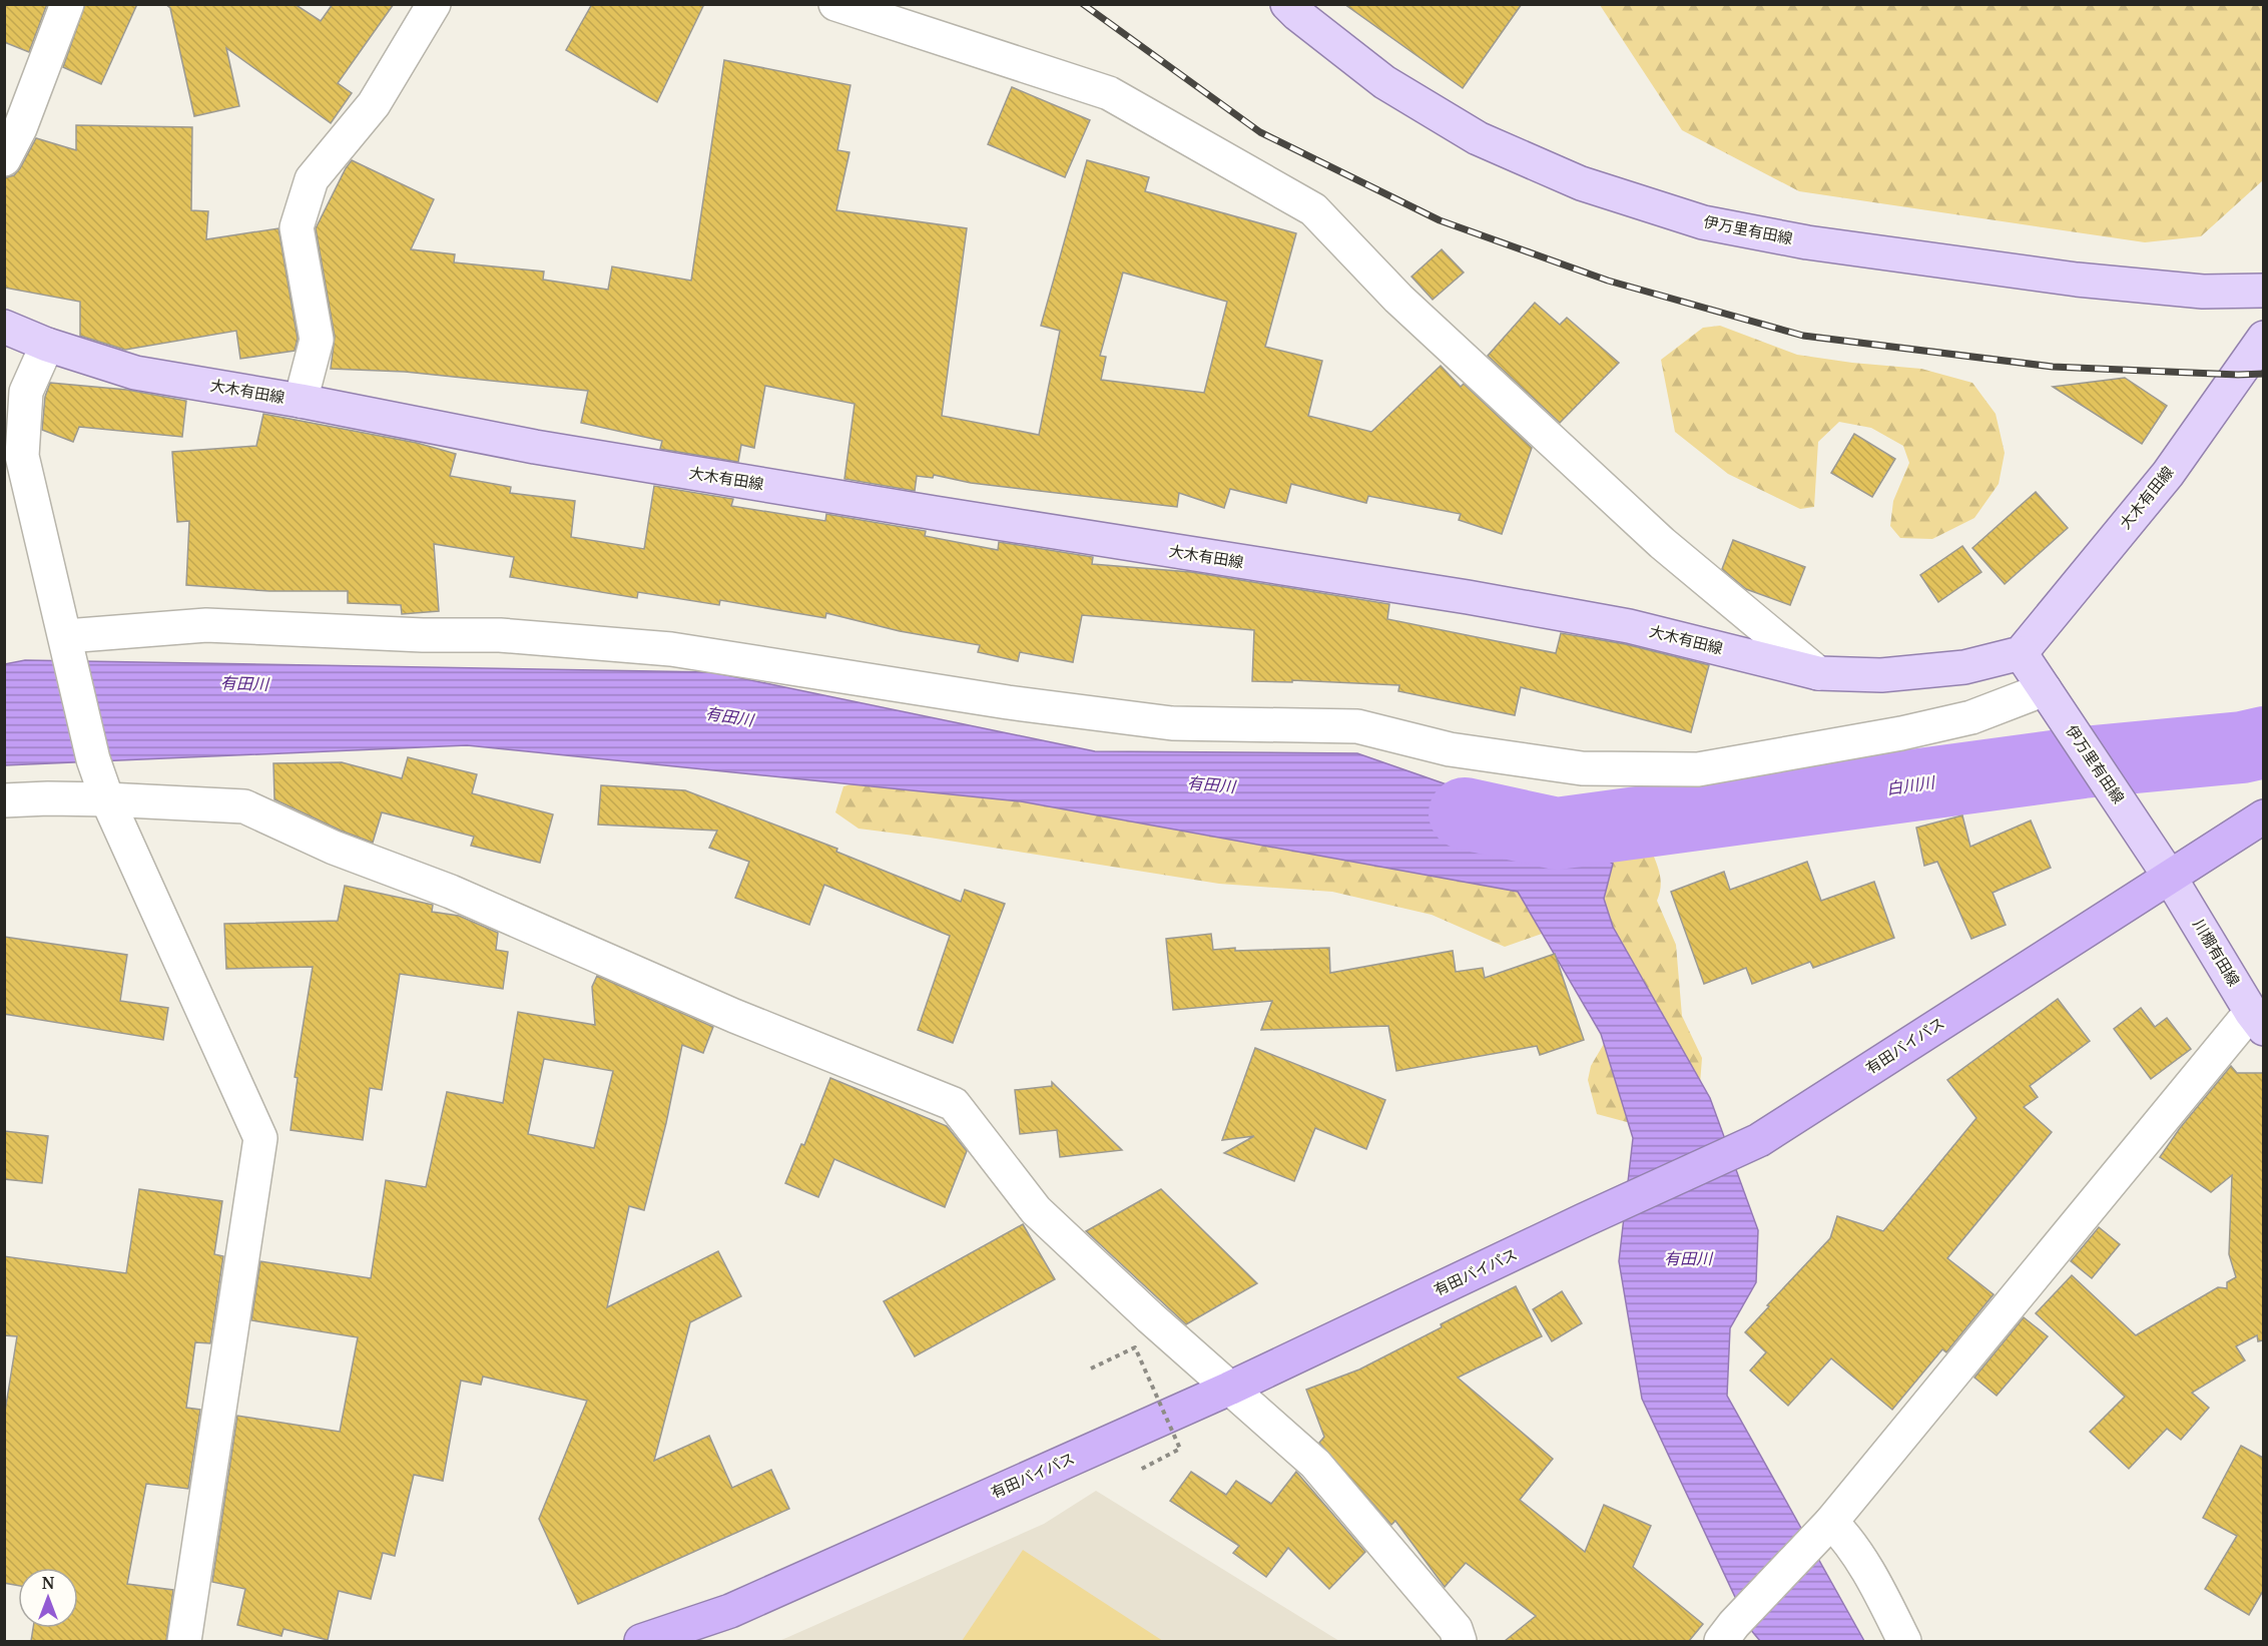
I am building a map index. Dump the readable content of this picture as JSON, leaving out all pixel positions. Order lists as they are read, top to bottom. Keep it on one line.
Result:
{"streets":{"highway":["有田バイパス"],"main road":["伊万里有田線","大木有田線","川棚有田線"]},"crossings":[["伊万里有田線","大木有田線"],["伊万里有田線","川棚有田線"],["伊万里有田線","有田バイパス"],["川棚有田線","有田バイパス"]],"water":["有田川","白川川"],"north":"top"}
